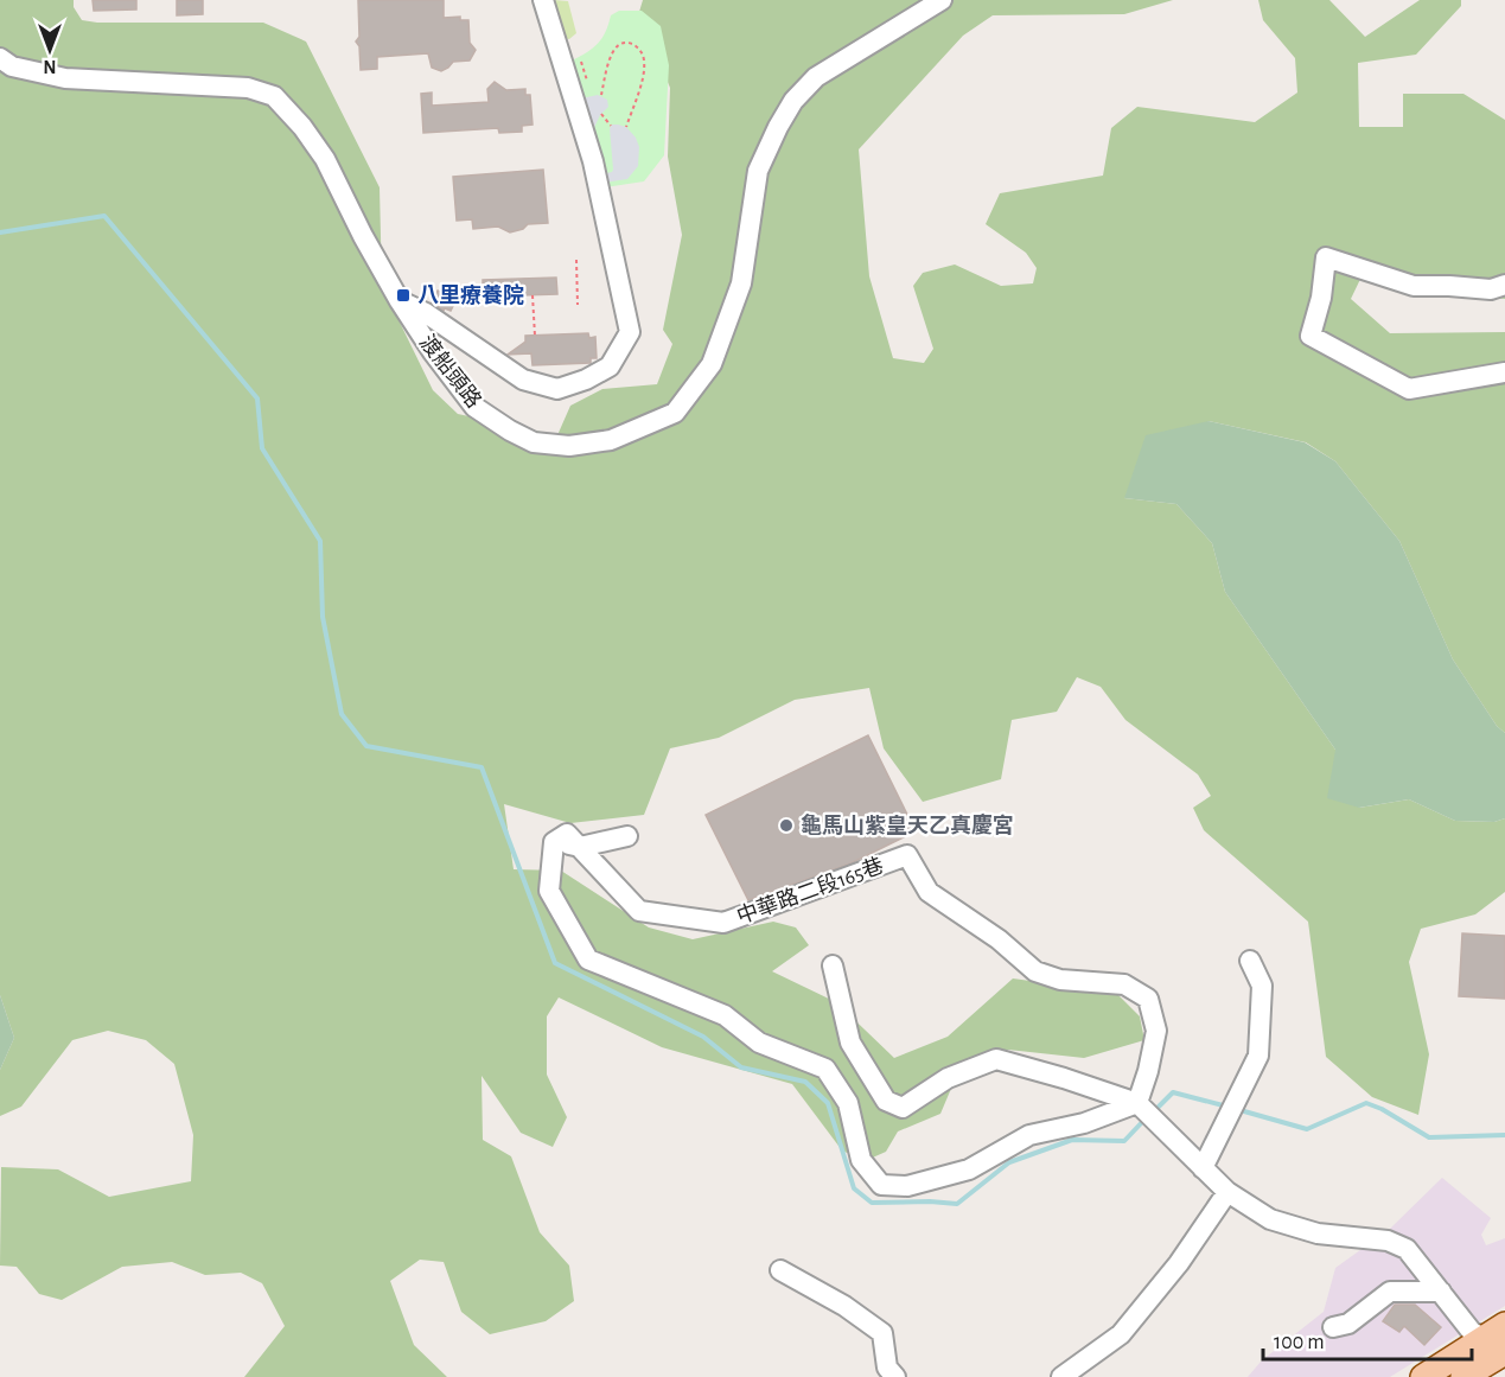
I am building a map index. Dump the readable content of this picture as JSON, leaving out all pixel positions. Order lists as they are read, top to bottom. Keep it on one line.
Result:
{"streets":{"street":["渡船頭路","中華路二段165巷"]},"places":{"transit":["八里療養院"],"other":["龜馬山紫皇天乙真慶宮"]},"scale_bar":"100 m","north":"bottom"}
